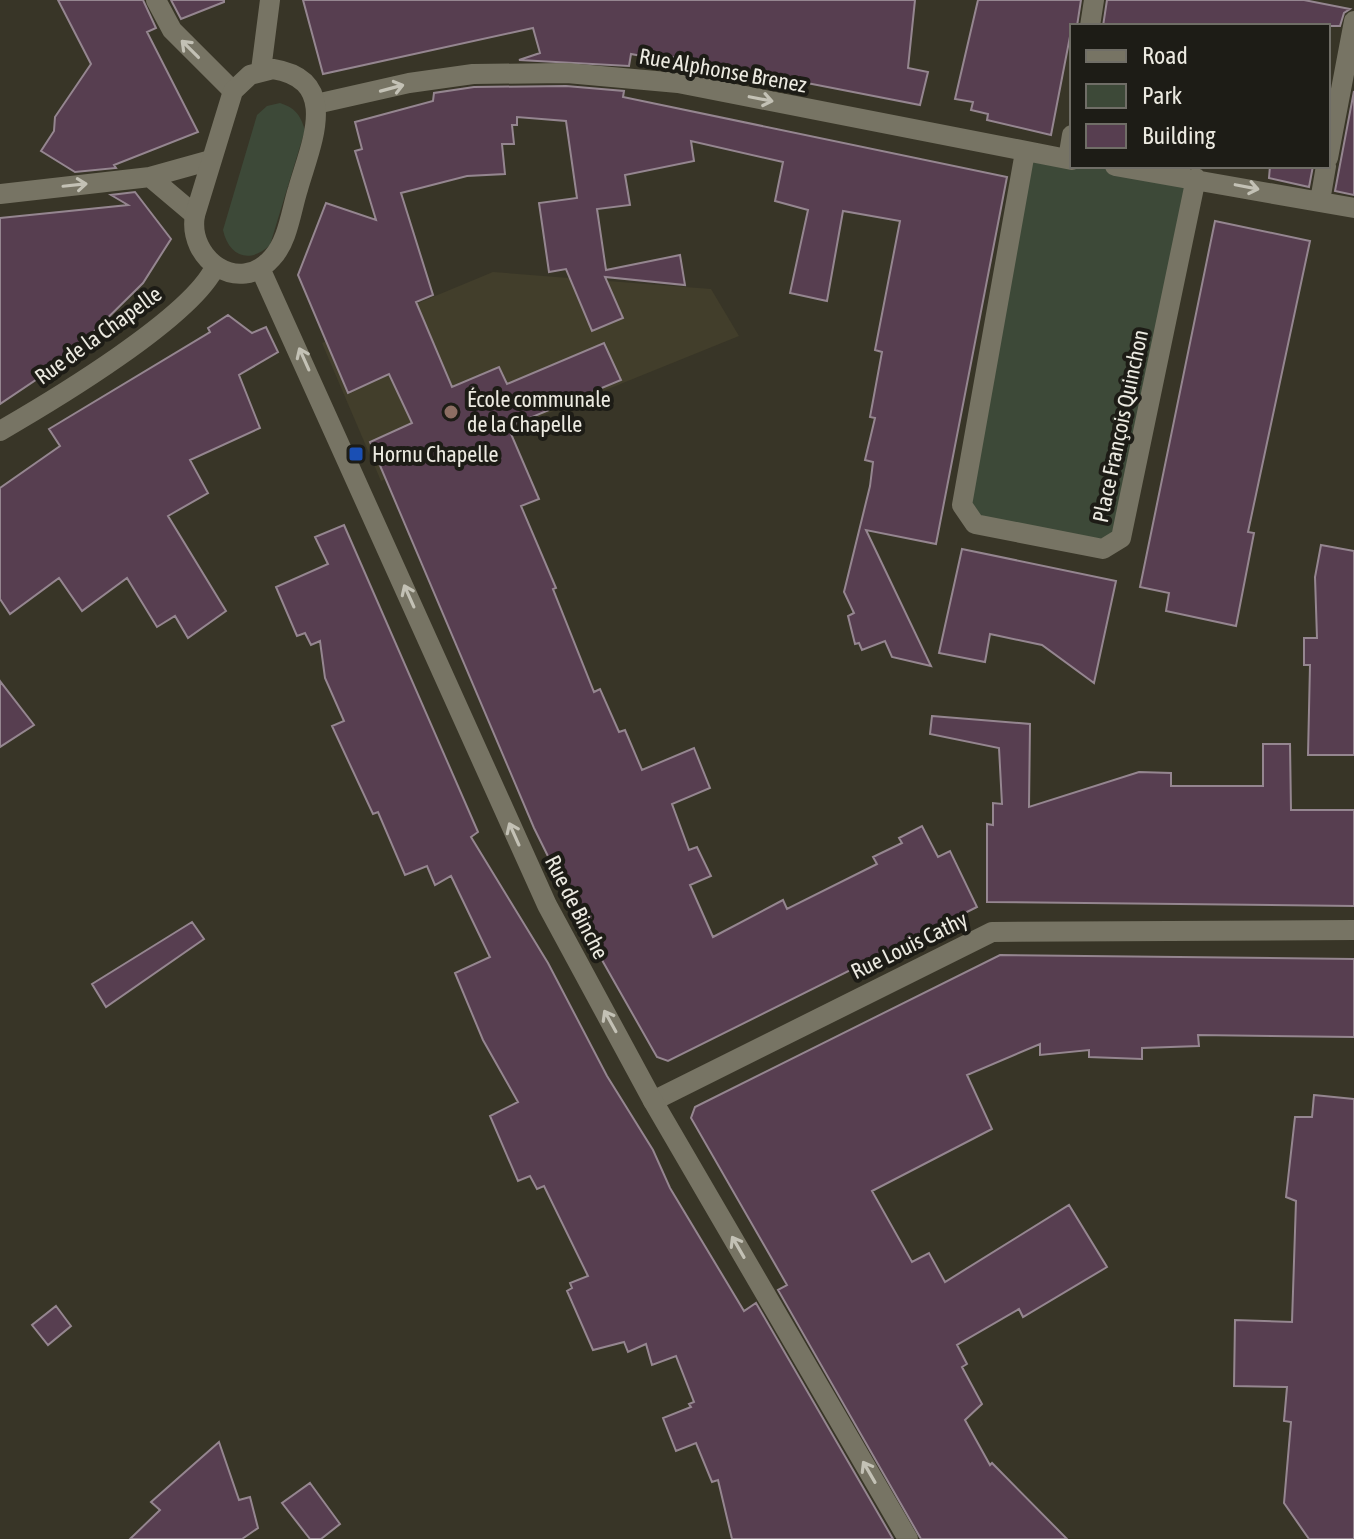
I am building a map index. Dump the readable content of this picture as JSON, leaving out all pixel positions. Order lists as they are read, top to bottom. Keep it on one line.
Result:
{"streets":{"street":["Rue Alphonse Brenez","Rue de la Chapelle","Place François Quinchon","Rue de Binche","Rue Louis Cathy"]},"crossings":[["Rue Alphonse Brenez","Place François Quinchon"],["Rue de Binche","Rue Louis Cathy"]],"one_way":["Rue Alphonse Brenez","Rue de Binche"],"places":{"other":["École communale de la Chapelle"],"transit":["Hornu Chapelle"]},"legend":["Road","Park","Building"]}
